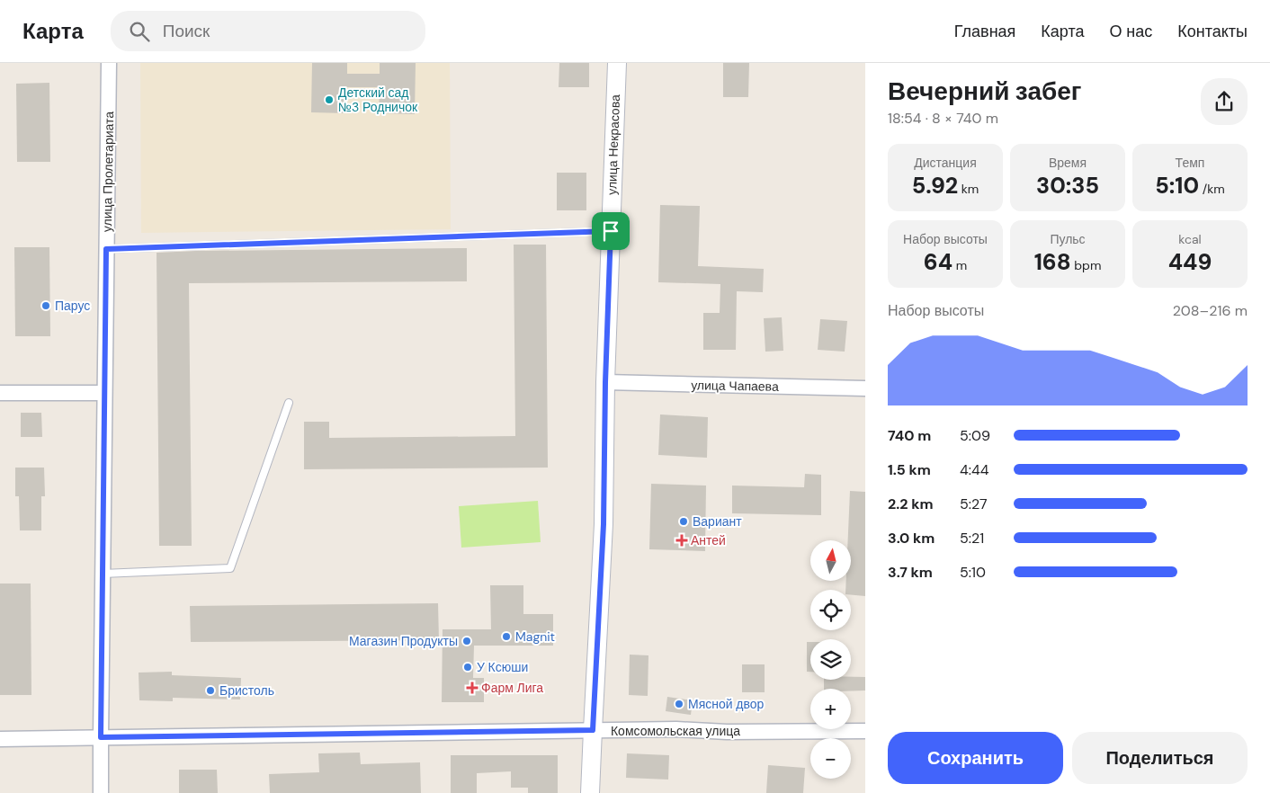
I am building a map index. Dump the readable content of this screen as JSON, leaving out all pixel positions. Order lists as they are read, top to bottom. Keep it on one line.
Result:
{"streets":{"street":["улица Некрасова","улица Пролетариата","улица Чапаева","Комсомольская улица"]},"crossings":[["улица Некрасова","улица Чапаева"],["улица Некрасова","Комсомольская улица"],["улица Пролетариата","Комсомольская улица"]],"places":{"other":["Детский сад №3 Родничок","Парус","Вариант","Magnit","Магазин Продукты","У Ксюши","Бристоль","Мясной двор"],"health":["Антей","Фарм Лига"]},"north":"top","page":{"header":"Карта","search":"Поиск","nav":["Главная","Карта","О нас","Контакты"],"heading":["Вечерний забег","18:54 · 8 × 740 m"],"stats":[["Дистанция","5.92 km"],["Время","30:35"],["Темп","5:10 /km"],["Набор высоты","64 m"],["Пульс","168 bpm"],["kcal","449"]],"chart":["Набор высоты","208–216 m"],"list":[{"name":"740 m","note":"5:09"},{"name":"1.5 km","note":"4:44"},{"name":"2.2 km","note":"5:27"},{"name":"3.0 km","note":"5:21"},{"name":"3.7 km","note":"5:10"}],"map_buttons":["+","−"],"buttons":["Сохранить","Поделиться"]}}
